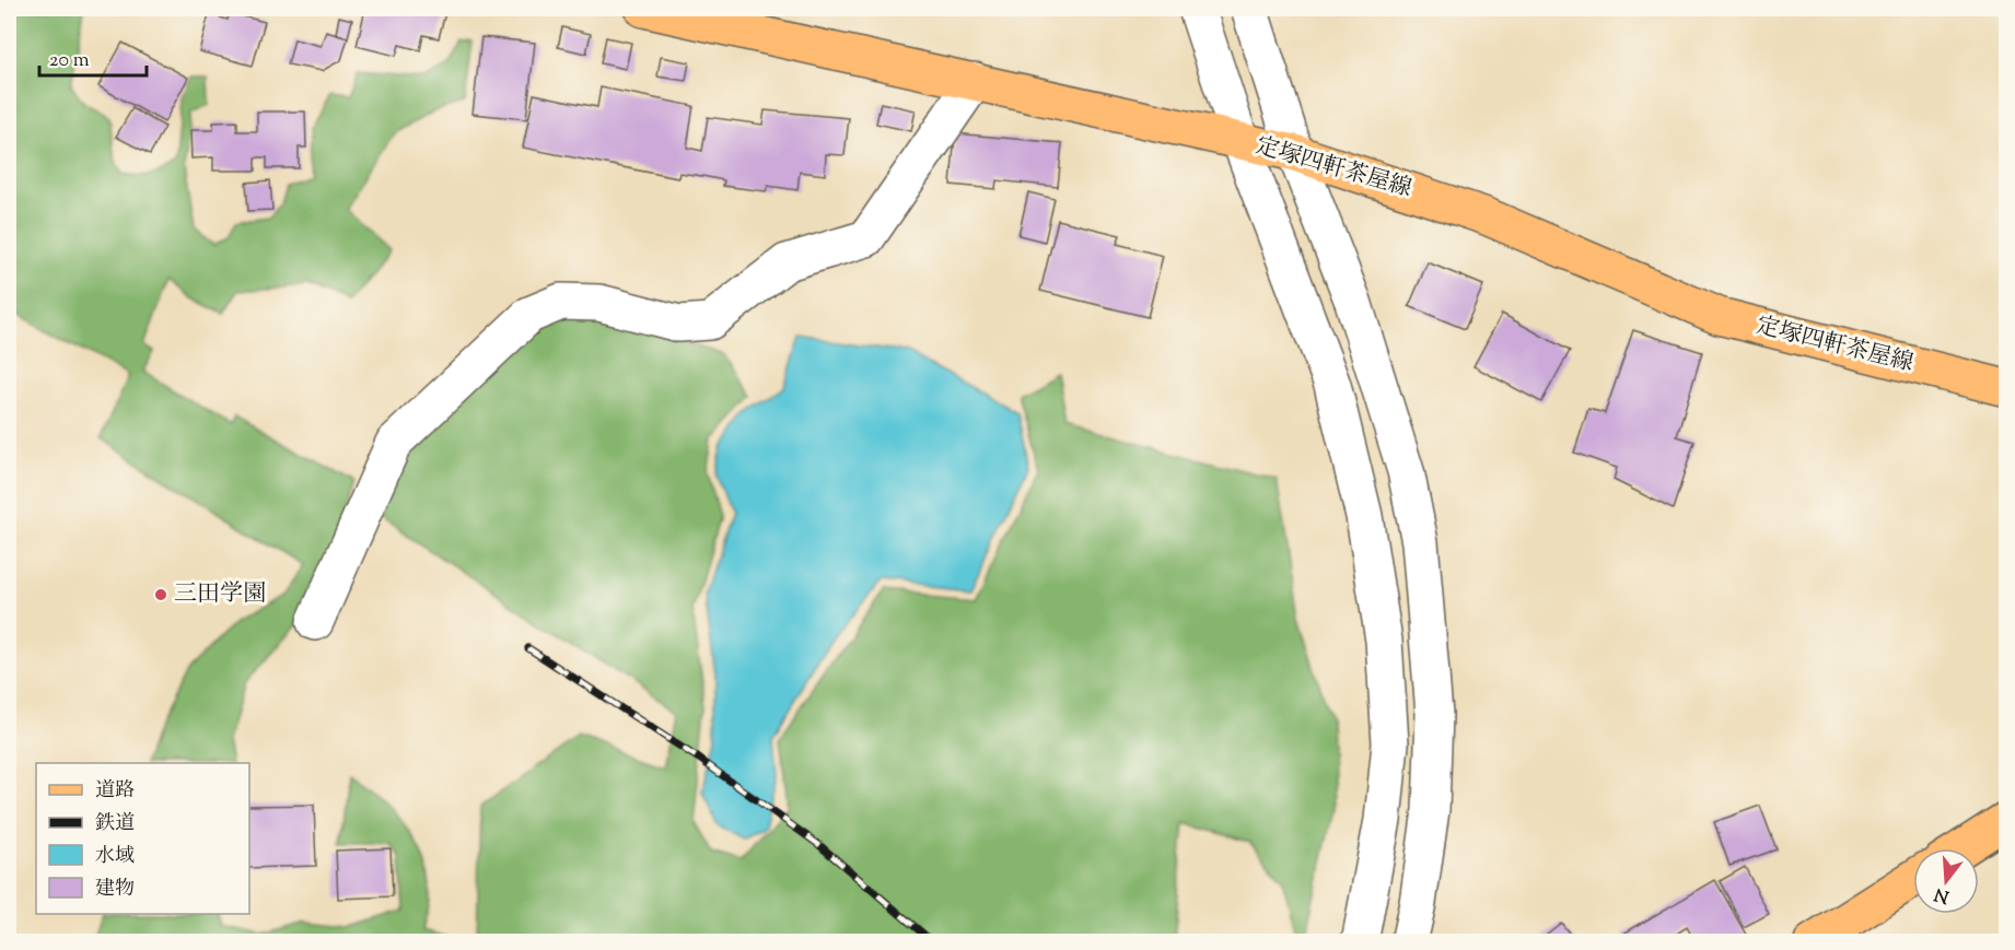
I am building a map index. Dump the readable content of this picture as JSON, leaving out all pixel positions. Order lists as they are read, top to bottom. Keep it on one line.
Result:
{"streets":{"main road":["定塚四軒茶屋線"]},"places":["三田学園"],"legend":["道路","鉄道","水域","建物"],"scale_bar":"20 m","north":"bottom"}
